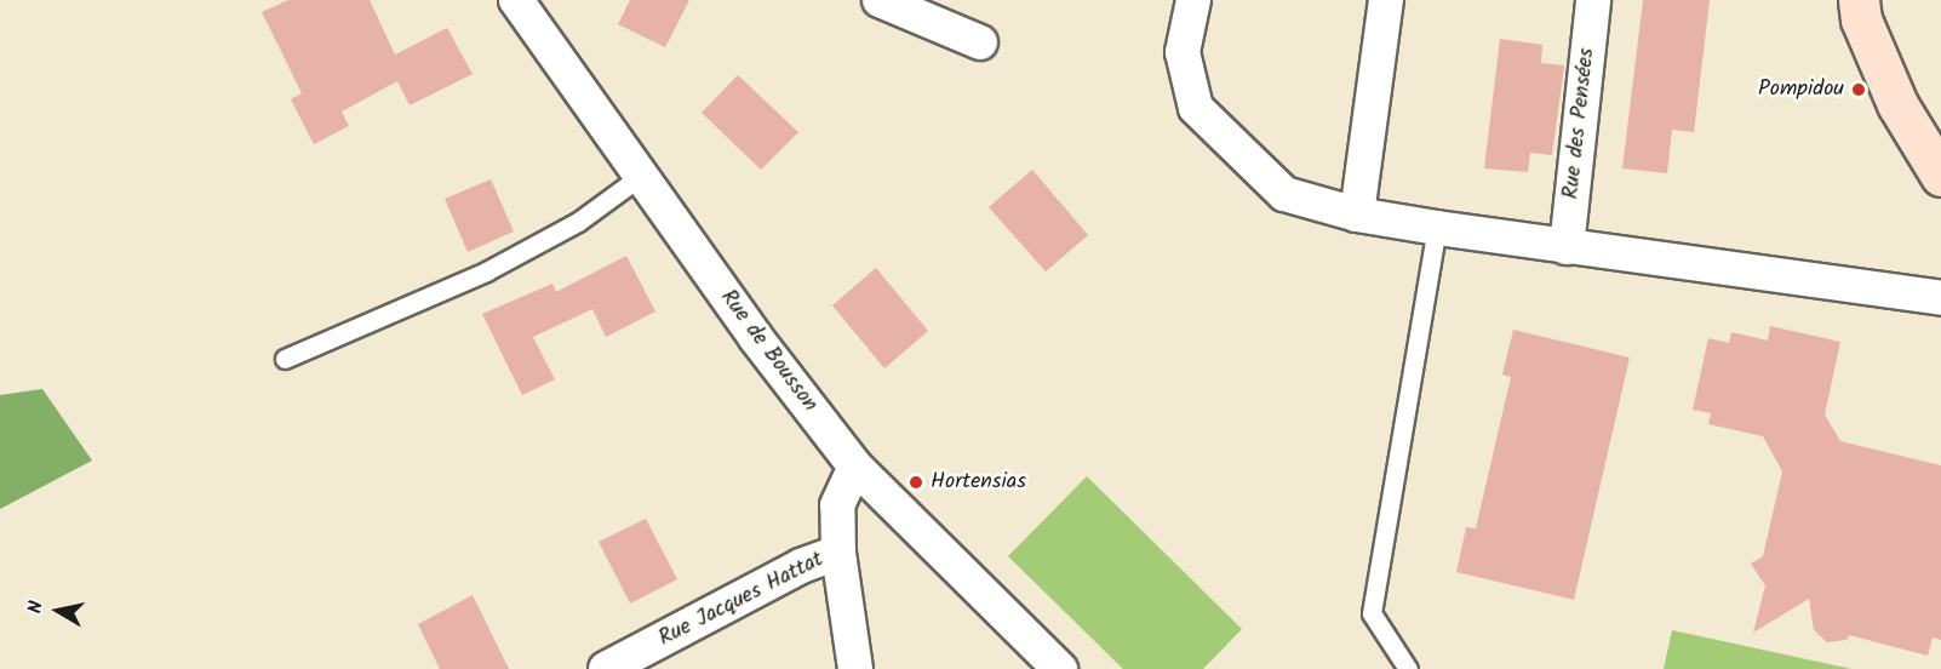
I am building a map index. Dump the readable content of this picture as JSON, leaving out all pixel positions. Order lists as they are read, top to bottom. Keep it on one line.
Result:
{"streets":{"street":["Rue des Pensées","Rue de Bousson","Rue Jacques Hattat"]},"places":["Pompidou","Hortensias"],"north":"left"}
